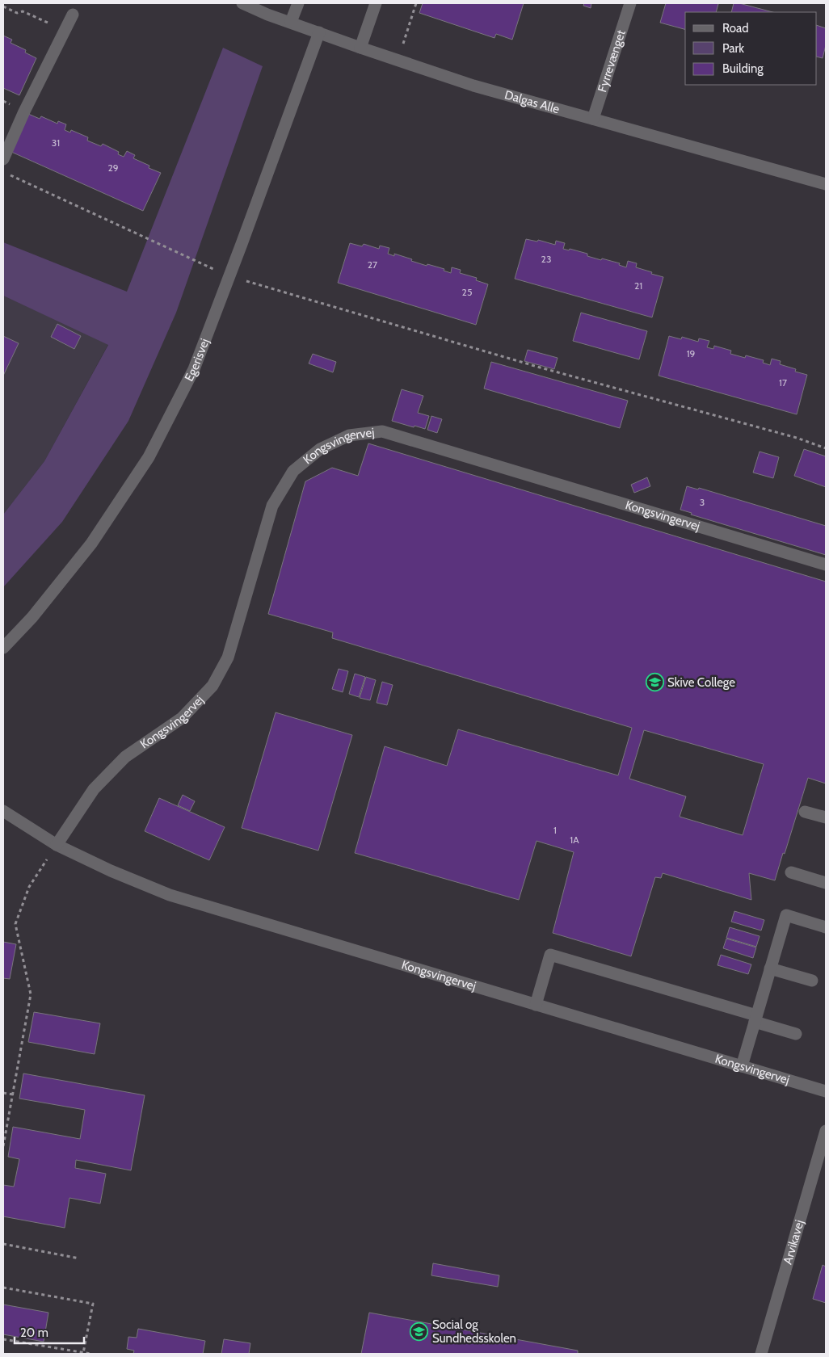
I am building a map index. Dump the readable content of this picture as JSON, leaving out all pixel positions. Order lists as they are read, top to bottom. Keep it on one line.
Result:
{"streets":{"street":["Fyrrevænget","Dalgas Alle","Egerisvej","Kongsvingervej","Arvikavej"]},"crossings":[["Fyrrevænget","Dalgas Alle"],["Dalgas Alle","Egerisvej"]],"places":{"school or university":["Skive College","Social og Sundhedsskolen"]},"house_numbers":["31","29","23","27","21","25","19","17","3","1","1A"],"legend":["Road","Park","Building"],"scale_bar":"20 m"}
